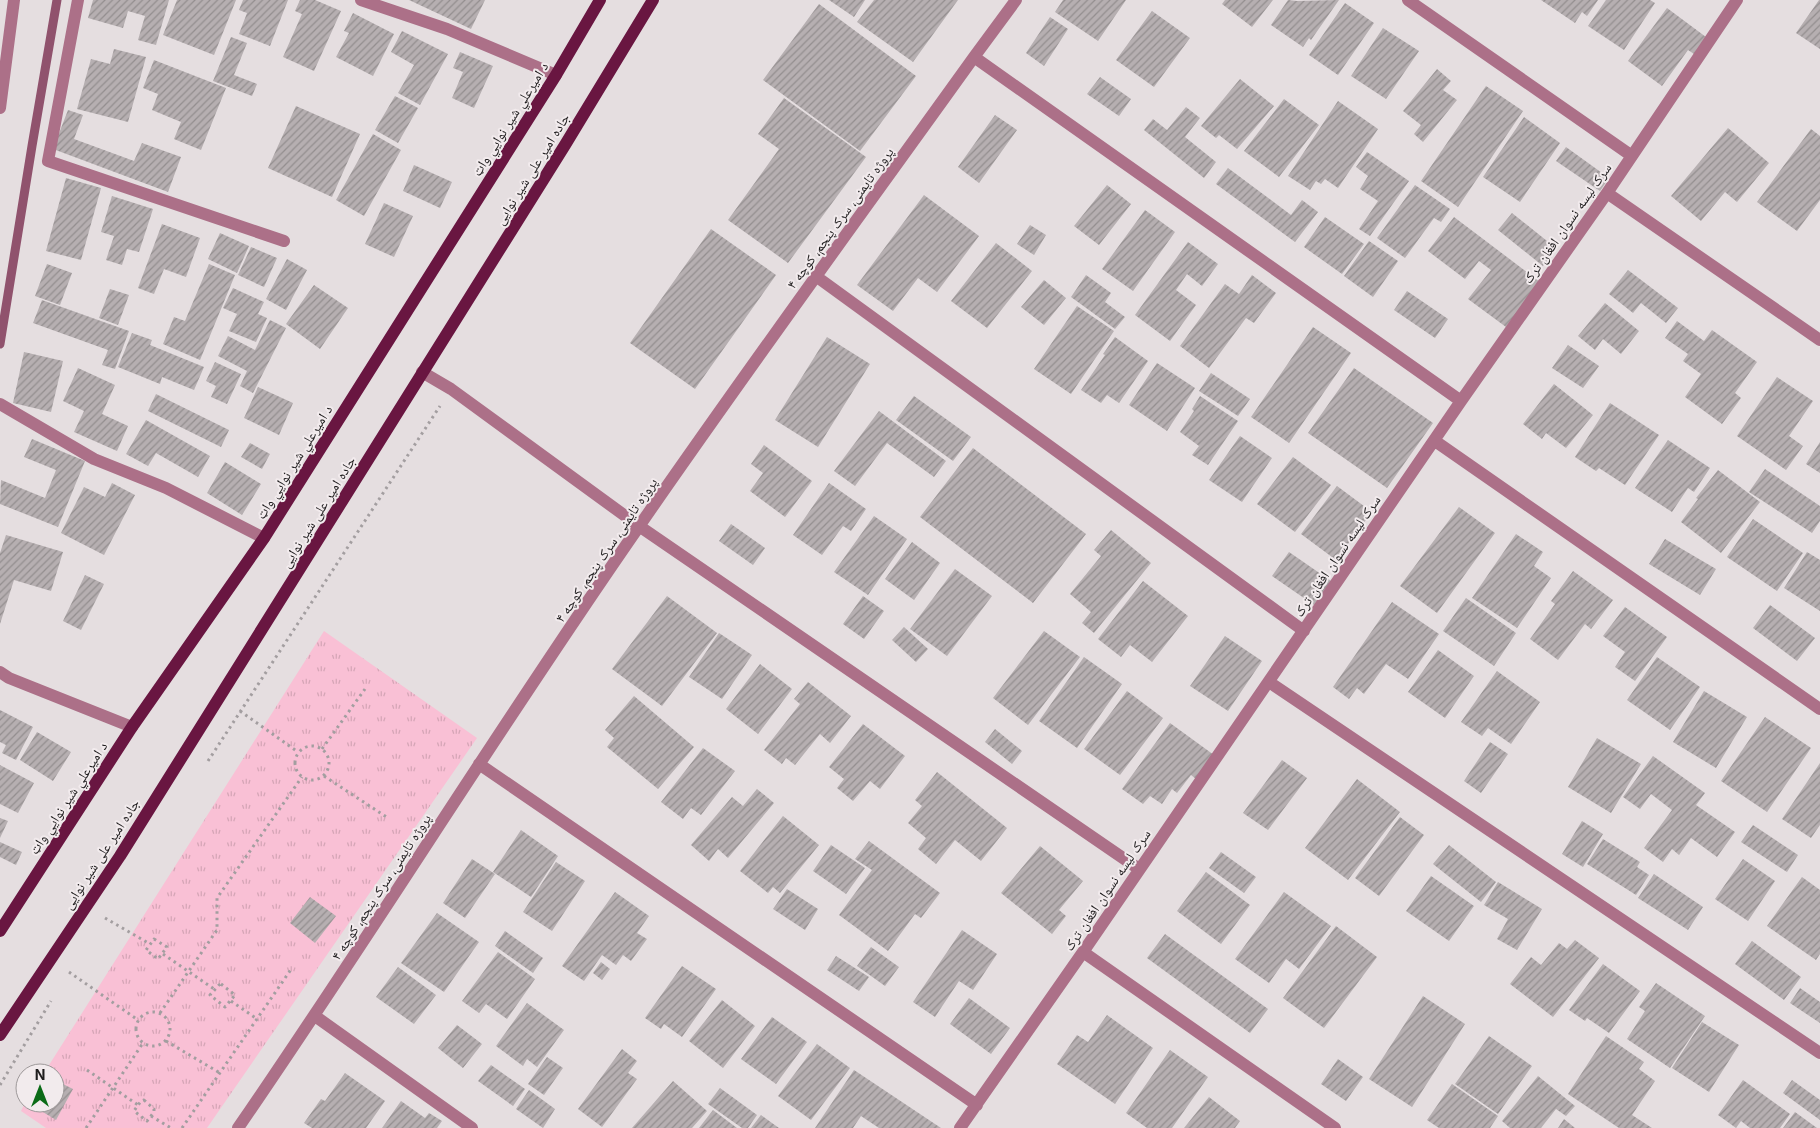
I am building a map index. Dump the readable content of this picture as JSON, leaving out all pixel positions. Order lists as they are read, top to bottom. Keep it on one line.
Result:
{"streets":{"main road":["د امیرعلي شیر نوايي واټ","جاده امیر علی شیر نوایی"],"street":["پروژه تایمنی، سرک پنجم، کوچه ۴","سرک لیسه نسوان افغان‌ ترک"]},"north":"top"}
